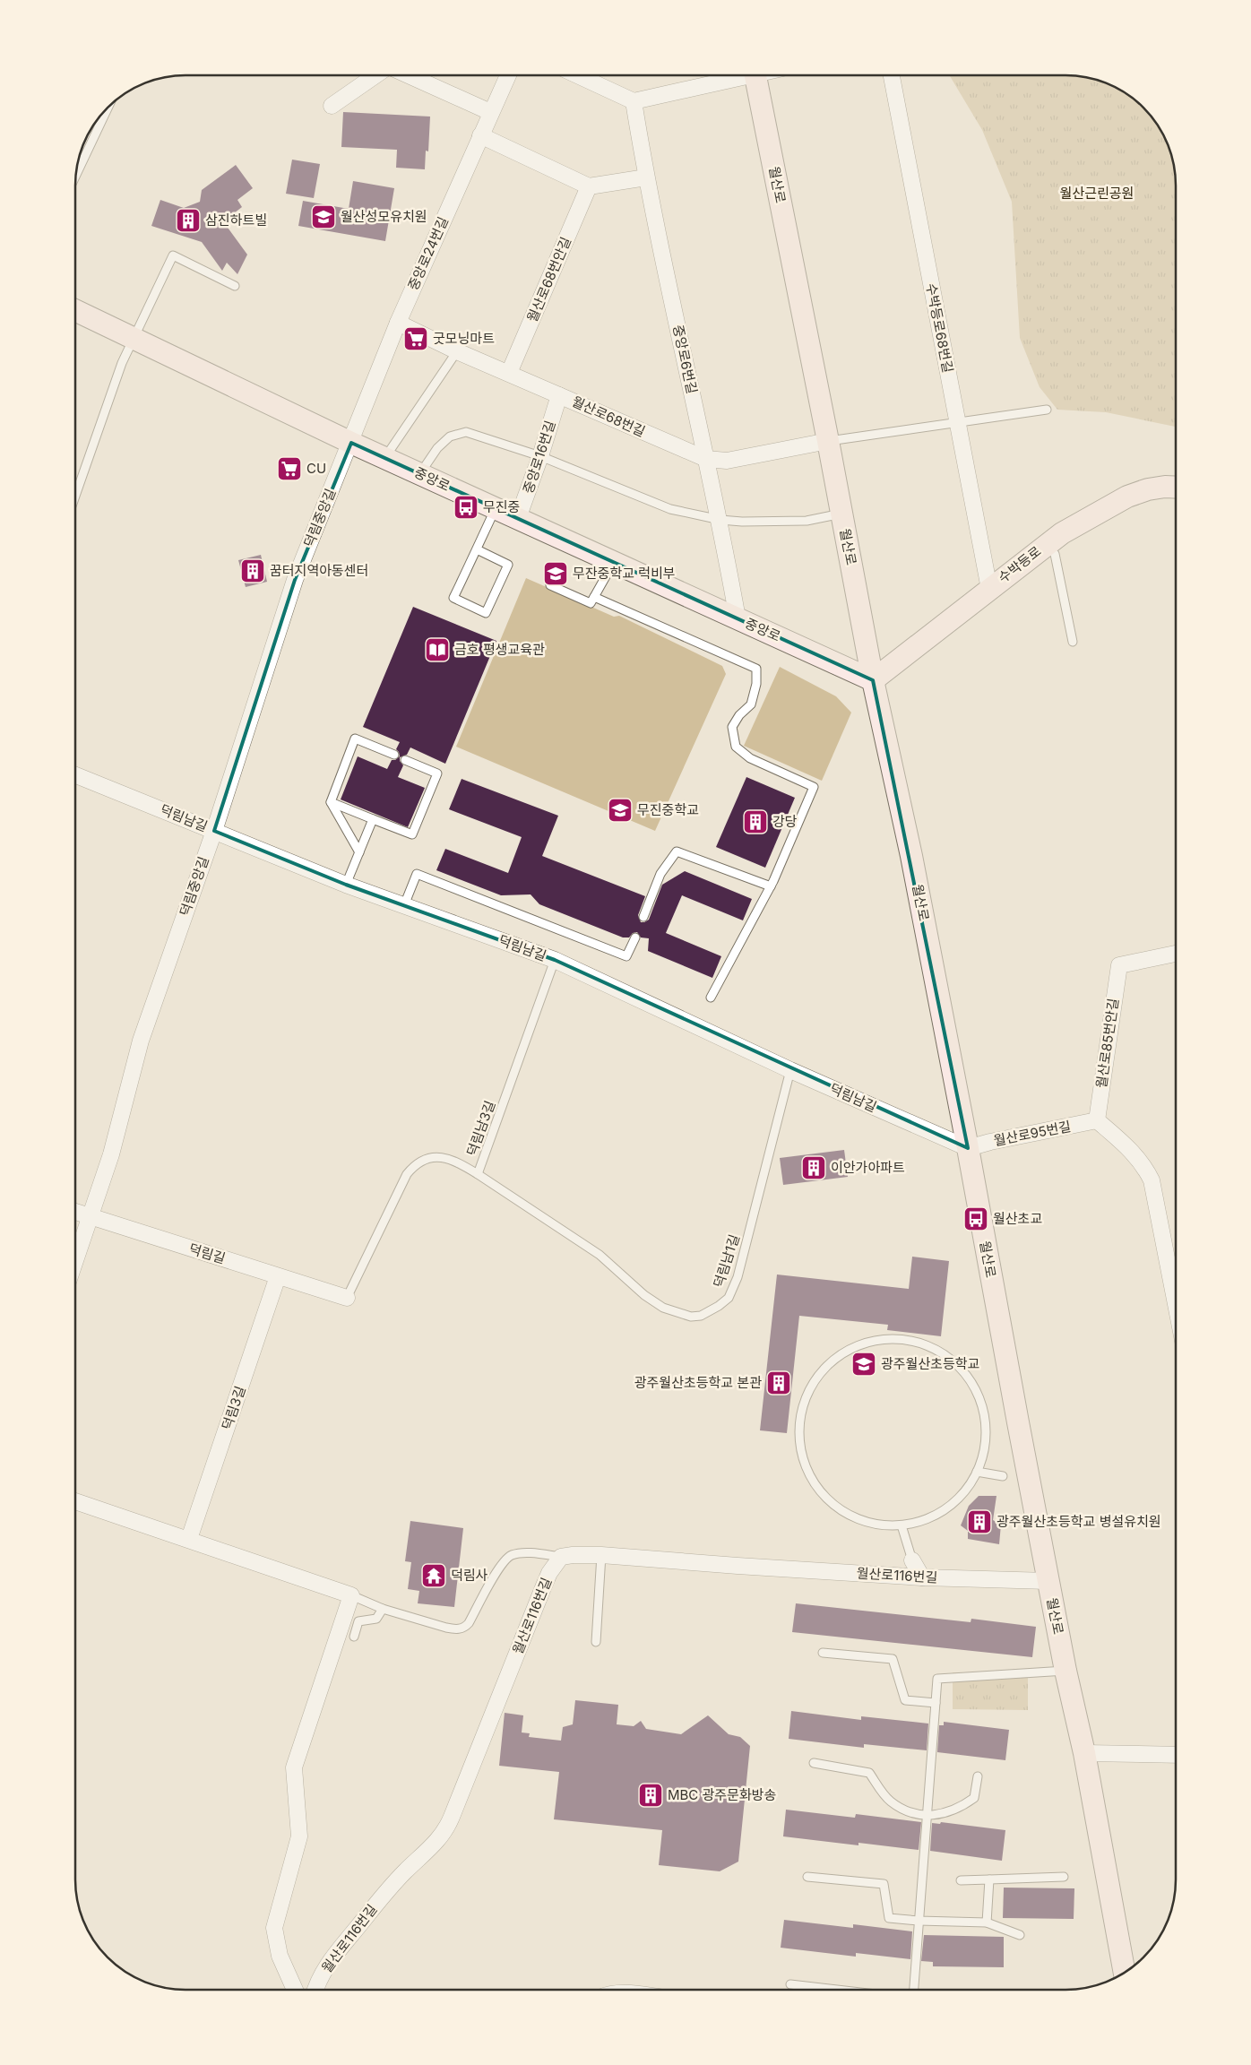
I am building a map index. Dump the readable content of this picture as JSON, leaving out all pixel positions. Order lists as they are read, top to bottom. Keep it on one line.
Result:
{"streets":{"street":["월산로","중앙로24번길","월산로68번안길","수박등로68번길","중앙로6번길","월산로68번길","중앙로16번길","중앙로","덕림중앙길","수박등로","덕림남길","월산로85번안길","월산로95번길","덕림길","덕림3길","월산로116번길"],"lane":["덕림남3길","덕림남1길"]},"crossings":[["월산로","중앙로6번길"],["월산로","월산로68번길"],["월산로","중앙로16번길"],["월산로","중앙로"],["월산로","수박등로"],["월산로","덕림남길"],["월산로","월산로95번길"],["월산로","월산로116번길"],["중앙로24번길","월산로68번길"],["중앙로24번길","중앙로"],["중앙로24번길","덕림중앙길"],["월산로68번안길","월산로68번길"],["수박등로68번길","수박등로"],["중앙로6번길","월산로68번길"],["중앙로6번길","중앙로"],["월산로68번길","중앙로16번길"],["중앙로16번길","중앙로"],["중앙로","덕림중앙길"],["중앙로","수박등로"],["덕림중앙길","덕림남길"],["덕림중앙길","덕림길"],["덕림남길","덕림남3길"],["덕림남길","월산로95번길"],["덕림남길","덕림남1길"],["월산로85번안길","월산로95번길"],["덕림남3길","덕림길"],["덕림남3길","덕림남1길"],["덕림길","덕림3길"]],"parks":["월산근린공원"],"places":{"school or university":["월산성모유치원","무잔중학교 럭비부","무진중학교","광주월산초등학교"],"building":["삼진하트빌","꿈터지역아동센터","강당","이안가아파트","광주월산초등학교 본관","광주월산초등학교 병설유치원","MBC 광주문화방송"],"supermarket":["굿모닝마트","CU"],"bus stop":["무진중","월산초교"],"library":["금호 평생교육관"],"temple":["덕림사"]}}
